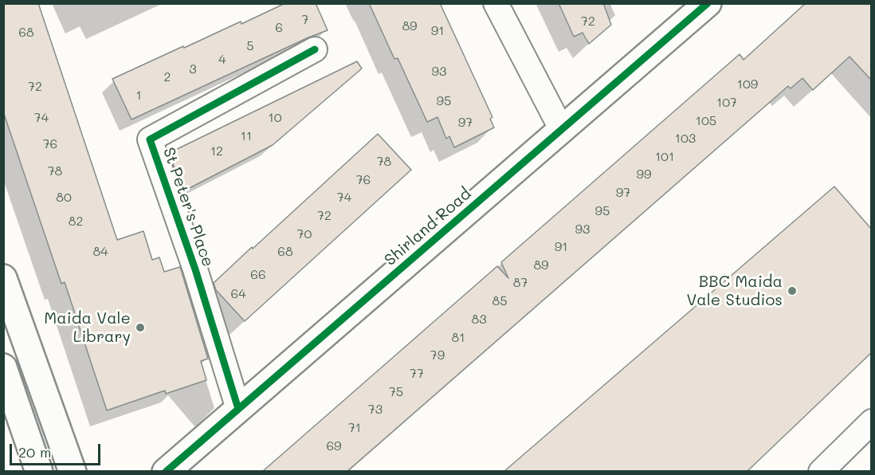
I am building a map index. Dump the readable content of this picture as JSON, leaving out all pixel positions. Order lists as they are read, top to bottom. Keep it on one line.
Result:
{"streets":{"main road":["Shirland Road"],"street":["St Peter's Place"]},"crossings":[["St Peter's Place","Shirland Road"]],"places":["BBC Maida Vale Studios","Maida Vale Library"],"house_numbers":["7","72","89","6","91","68","5","4","3","93","2","109","72","1","95","107","74","10","105","97","11","103","76","12","101","78","78","99","76","97","80","74","95","72","82","93","70","91","84","68","89","66","87","64","85","83","81","79","77","75","73","71","69"],"scale_bar":"20 m"}
